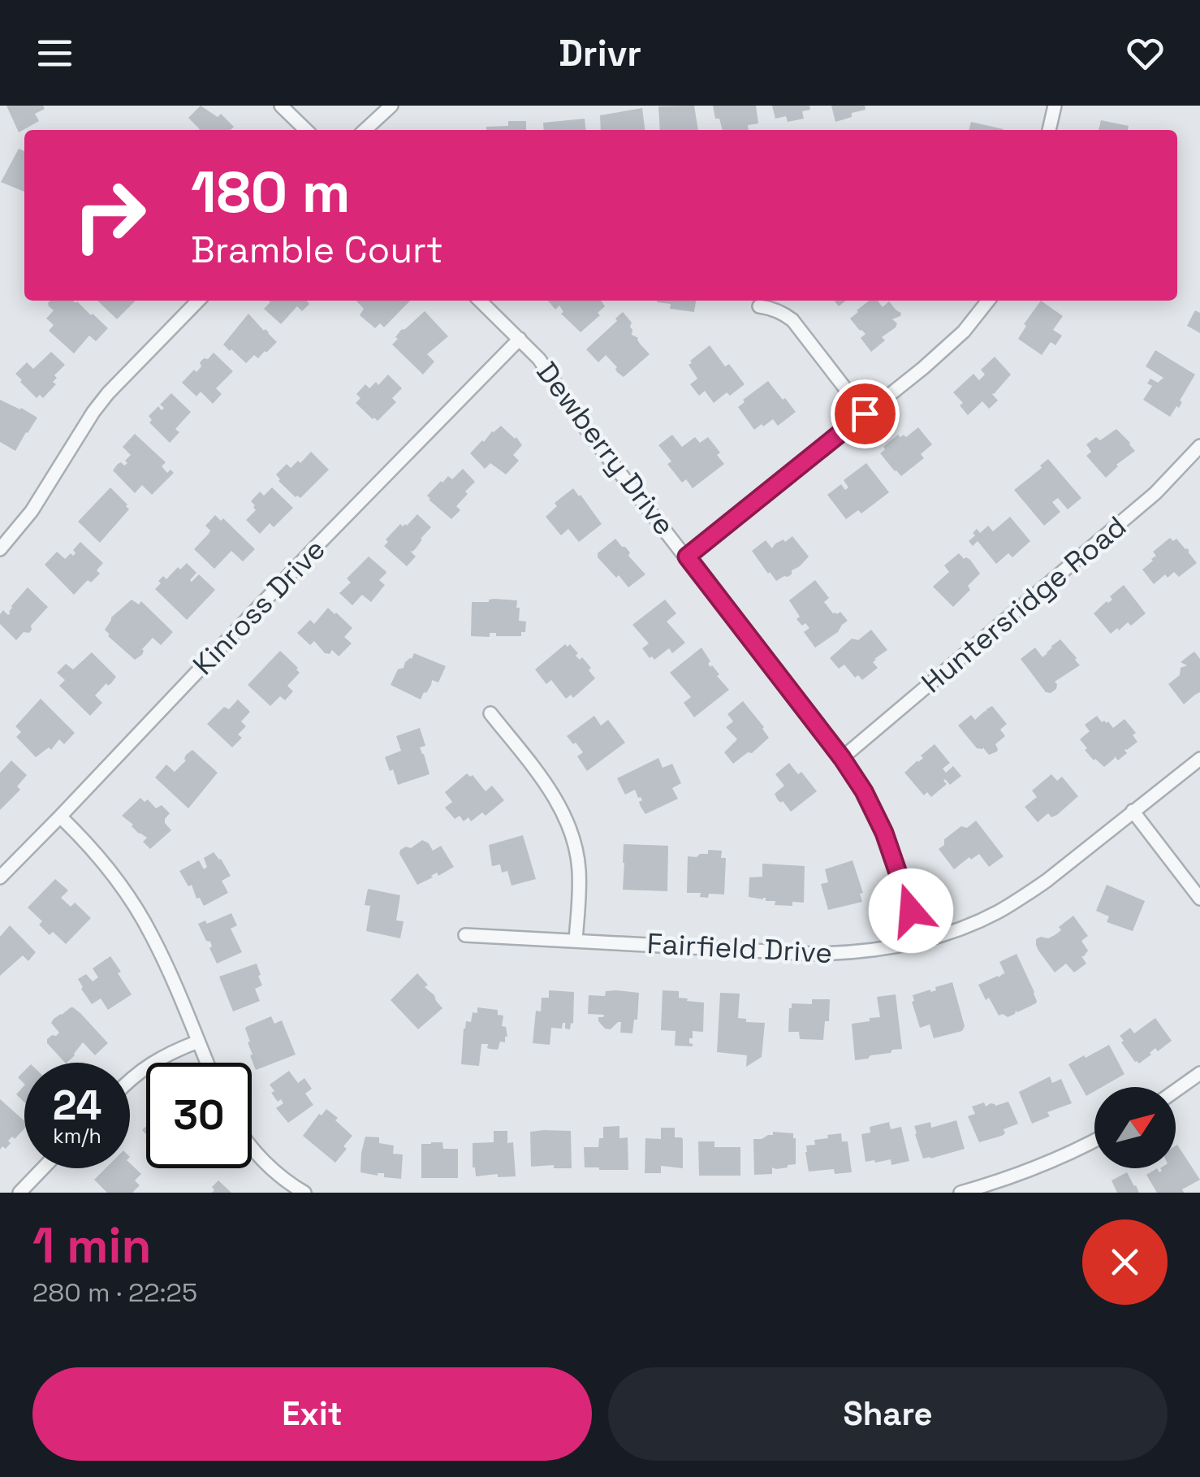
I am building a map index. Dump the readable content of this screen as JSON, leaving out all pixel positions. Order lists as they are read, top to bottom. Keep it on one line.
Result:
{"streets":{"street":["Dewberry Drive","Huntersridge Road","Kinross Drive","Fairfield Drive"]},"crossings":[["Dewberry Drive","Huntersridge Road"],["Dewberry Drive","Kinross Drive"],["Dewberry Drive","Fairfield Drive"]],"north":"top right","page":{"header":"Drivr","turn":["180 m","Bramble Court"],"speed":"24 km/h","limit":"30","heading":["1 min","280 m · 22:25"],"buttons":["Exit","Share"]}}
